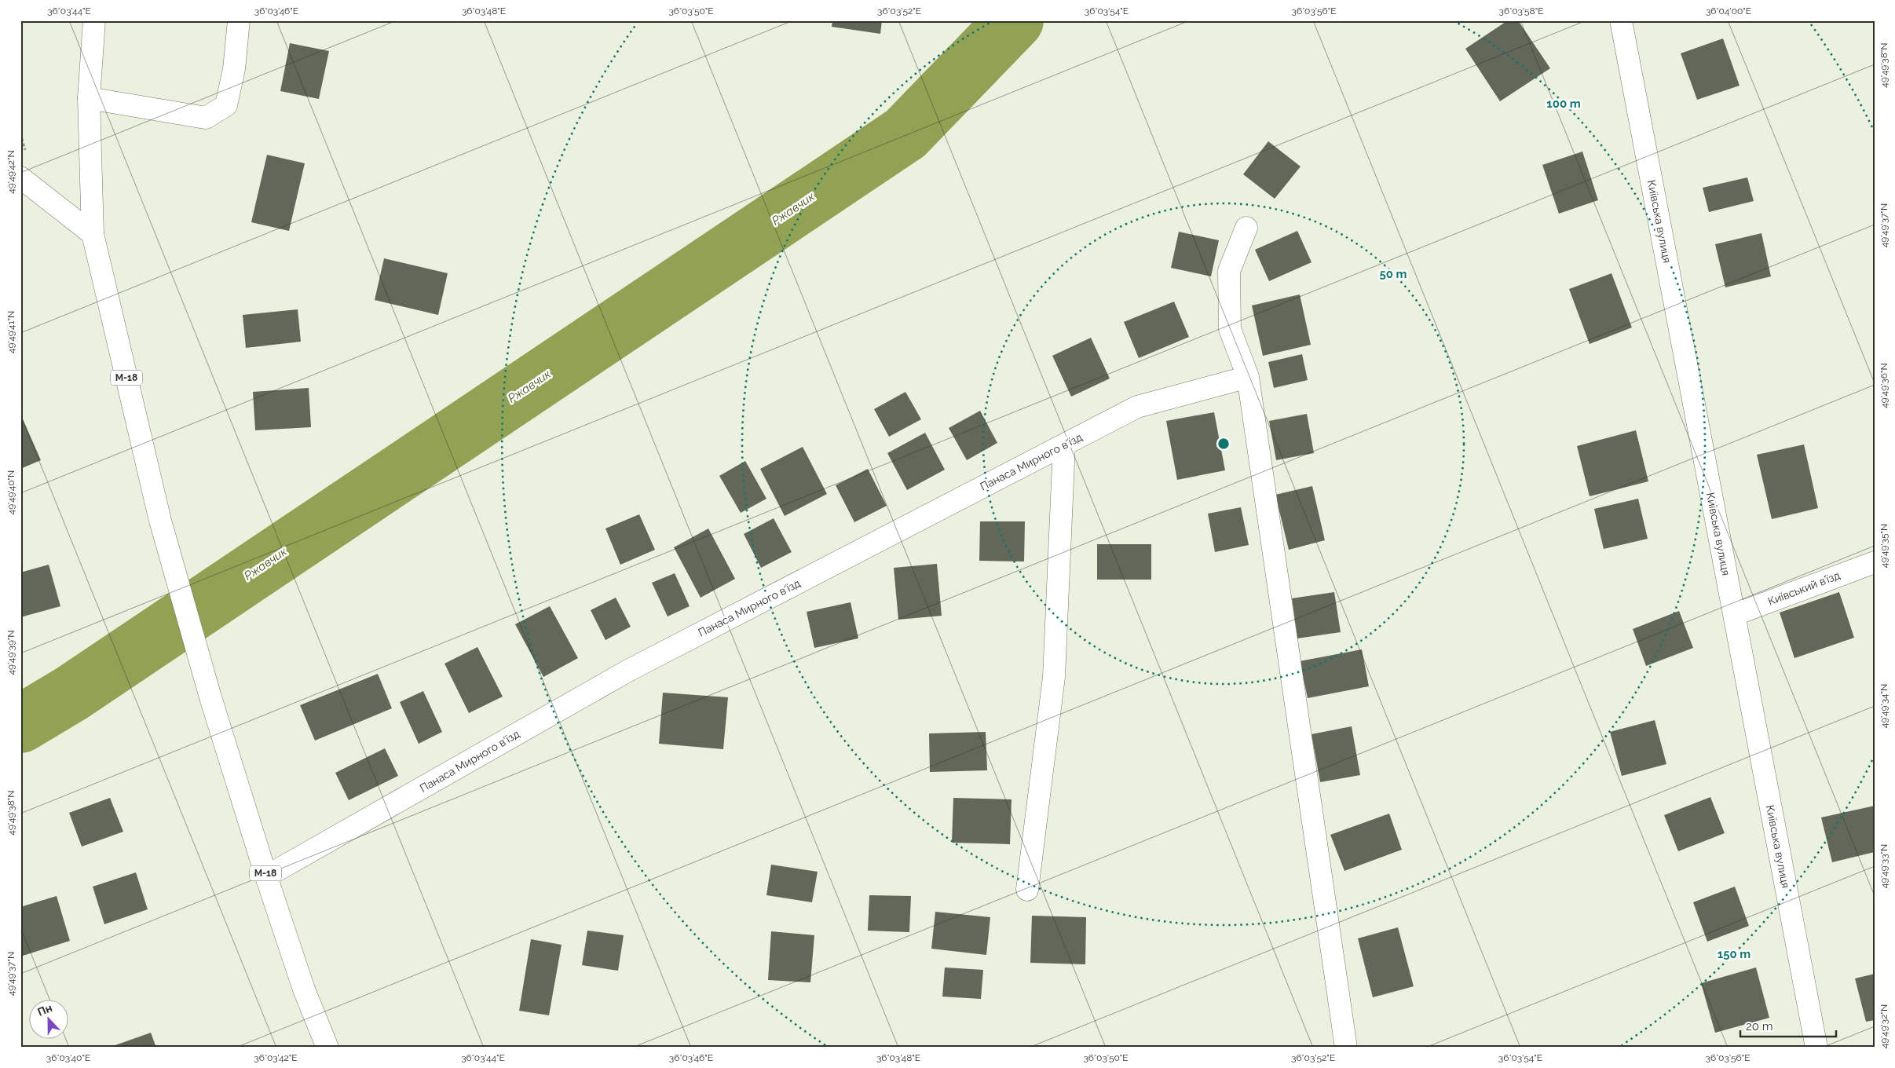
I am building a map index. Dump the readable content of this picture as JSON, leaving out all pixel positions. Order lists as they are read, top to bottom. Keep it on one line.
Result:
{"streets":{"main road":["Київська вулиця","М-18","Панаса Мирного в'їзд","Київський в’їзд"]},"crossings":[["Київська вулиця","Київський в’їзд"],["М-18","Панаса Мирного в'їзд"]],"water":["Ржавчик"],"scale_bar":"20 m","north":"top","coordinates":["36°03'44\"E","36°03'46\"E","36°03'48\"E","36°03'50\"E","36°03'52\"E","36°03'54\"E","36°03'56\"E","36°03'58\"E","36°04'00\"E","49°49'38\"N","49°49'42\"N","49°49'37\"N","49°49'41\"N","49°49'36\"N","49°49'40\"N","49°49'35\"N","49°49'39\"N","49°49'34\"N","49°49'33\"N","49°49'32\"N","36°03'40\"E","36°03'42\"E"],"rings":["100 m","50 m","150 m"]}
